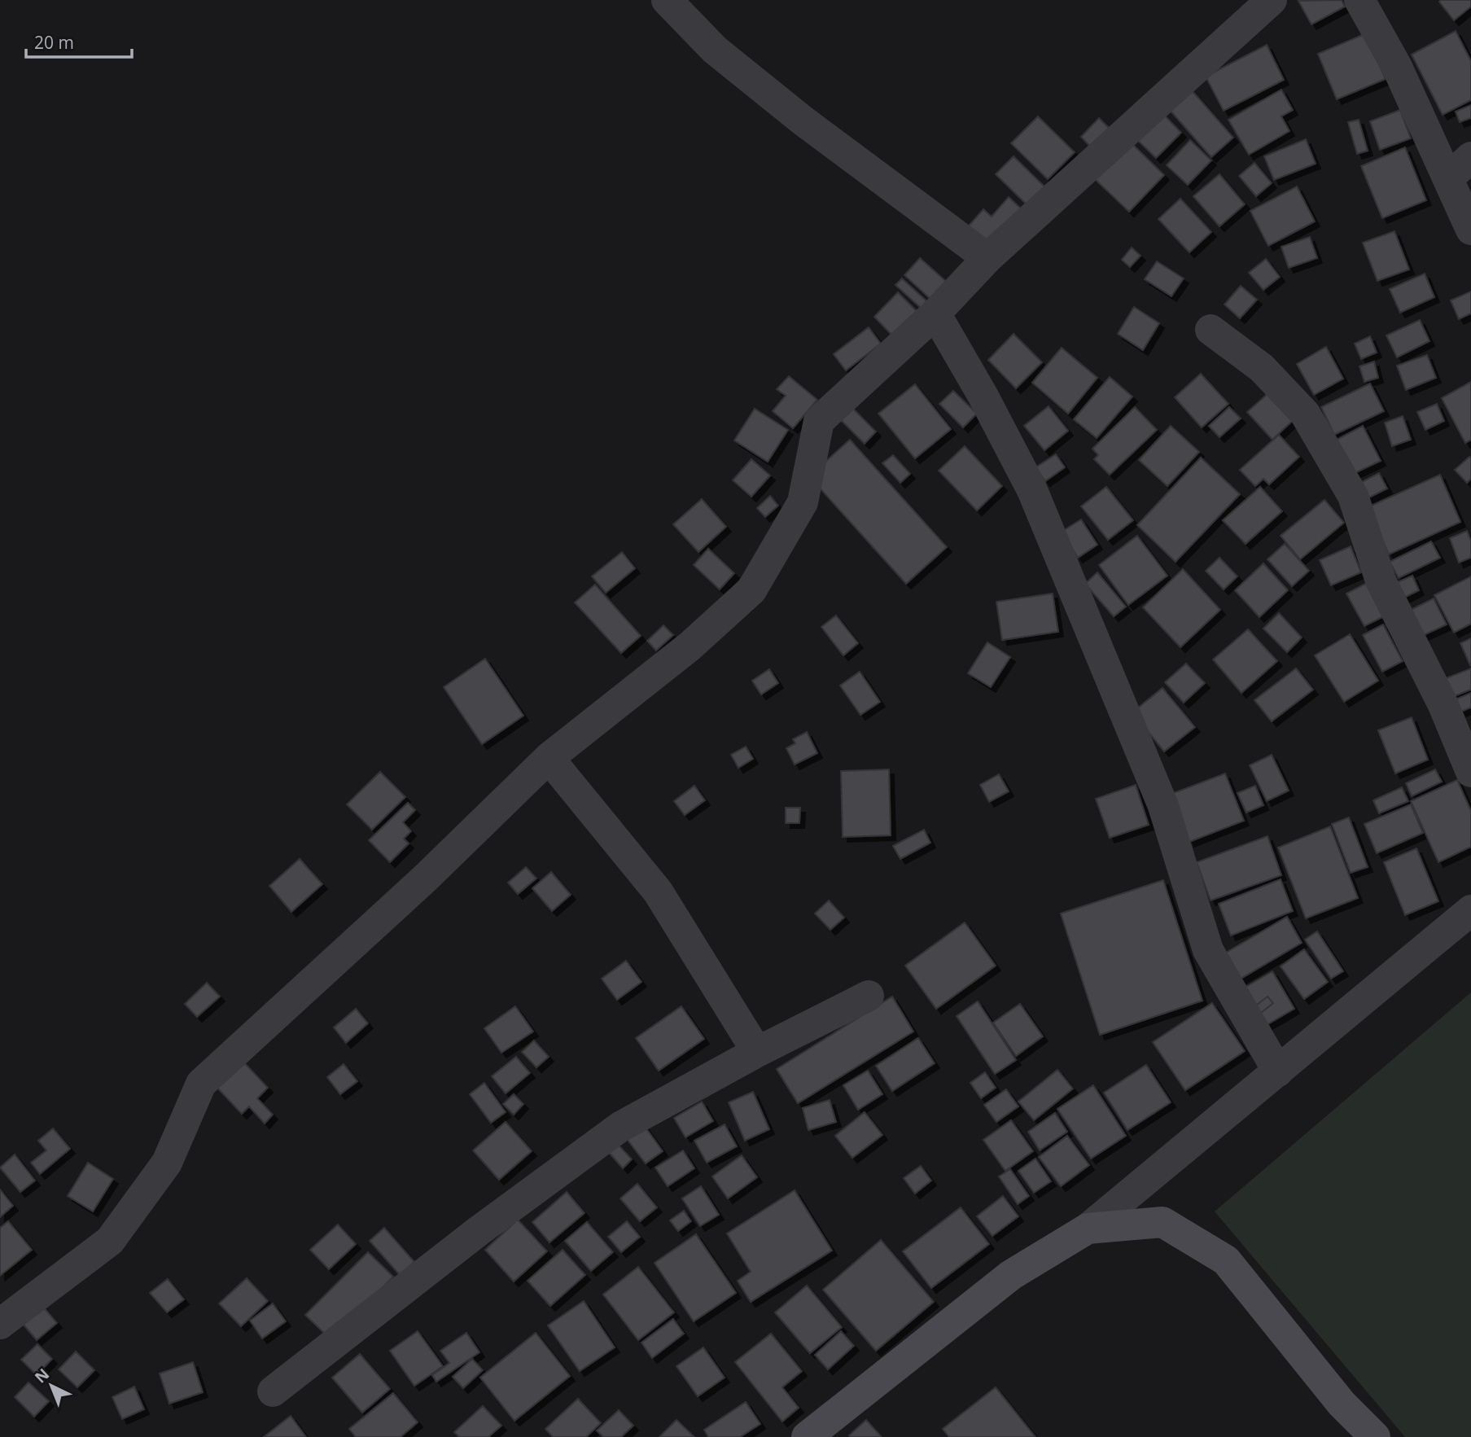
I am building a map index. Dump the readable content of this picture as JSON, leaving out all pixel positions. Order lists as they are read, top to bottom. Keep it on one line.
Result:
{"scale_bar":"20 m","north":"top left"}
